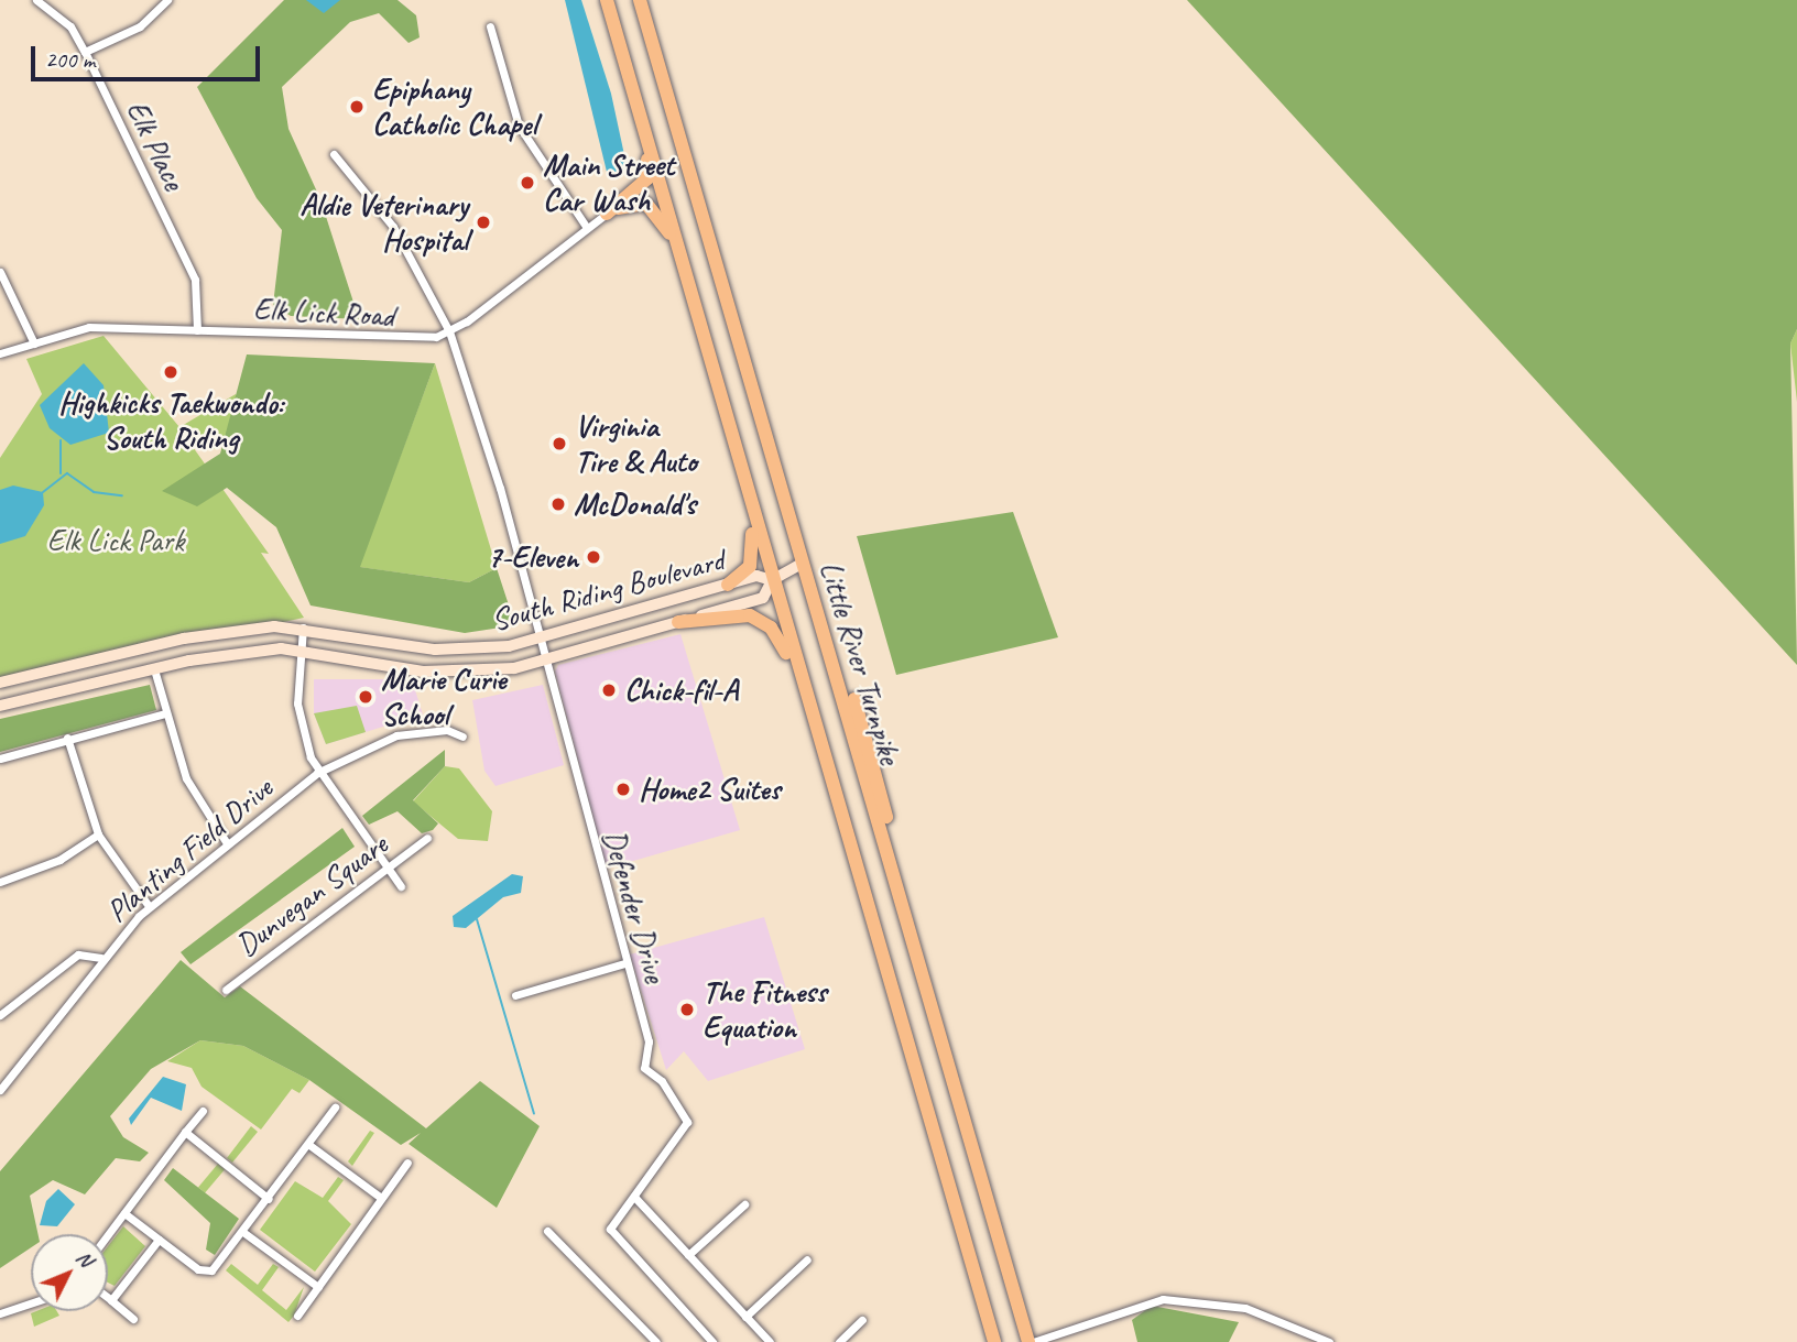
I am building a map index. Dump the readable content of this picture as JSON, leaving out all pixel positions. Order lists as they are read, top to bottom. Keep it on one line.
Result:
{"streets":{"highway":["Little River Turnpike"],"street":["Elk Place","Elk Lick Road","South Riding Boulevard","Planting Field Drive","Dunvegan Square","Defender Drive"]},"crossings":[["Elk Place","Elk Lick Road"],["Elk Lick Road","Defender Drive"],["South Riding Boulevard","Little River Turnpike"],["South Riding Boulevard","Defender Drive"]],"parks":["Elk Lick Park"],"places":["Epiphany Catholic Chapel","Main Street Car Wash","Aldie Veterinary Hospital","Highkicks Taekwondo: South Riding","Virginia Tire & Auto","McDonald's","7-Eleven","Chick-fil-A","Marie Curie School","Home2 Suites","The Fitness Equation"],"scale_bar":"200 m","north":"top right"}
